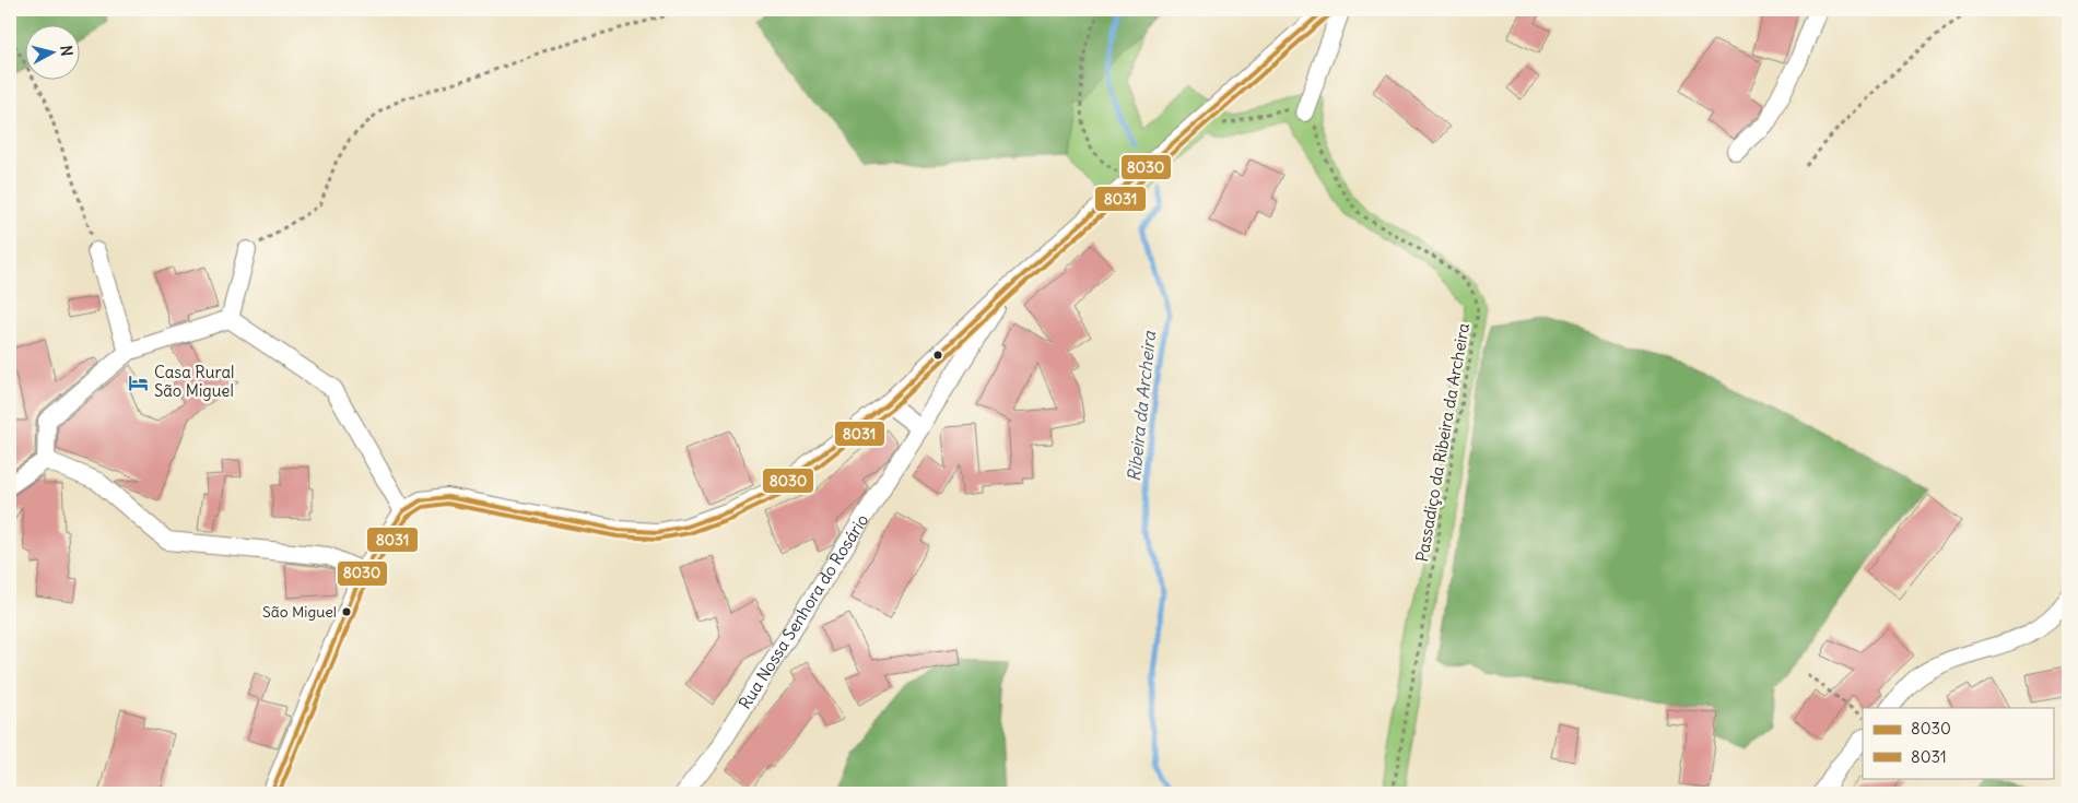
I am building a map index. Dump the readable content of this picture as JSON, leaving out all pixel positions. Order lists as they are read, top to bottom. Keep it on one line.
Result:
{"streets":{"street":["Rua Nossa Senhora do Rosário"],"path":["Passadiço da Ribeira da Archeira"]},"water":["Ribeira da Archeira"],"places":{"hotel":["Casa Rural São Miguel"],"other":["São Miguel"]},"lines":["transit line 8030","transit line 8031"],"legend":["8030","8031"],"north":"right"}
